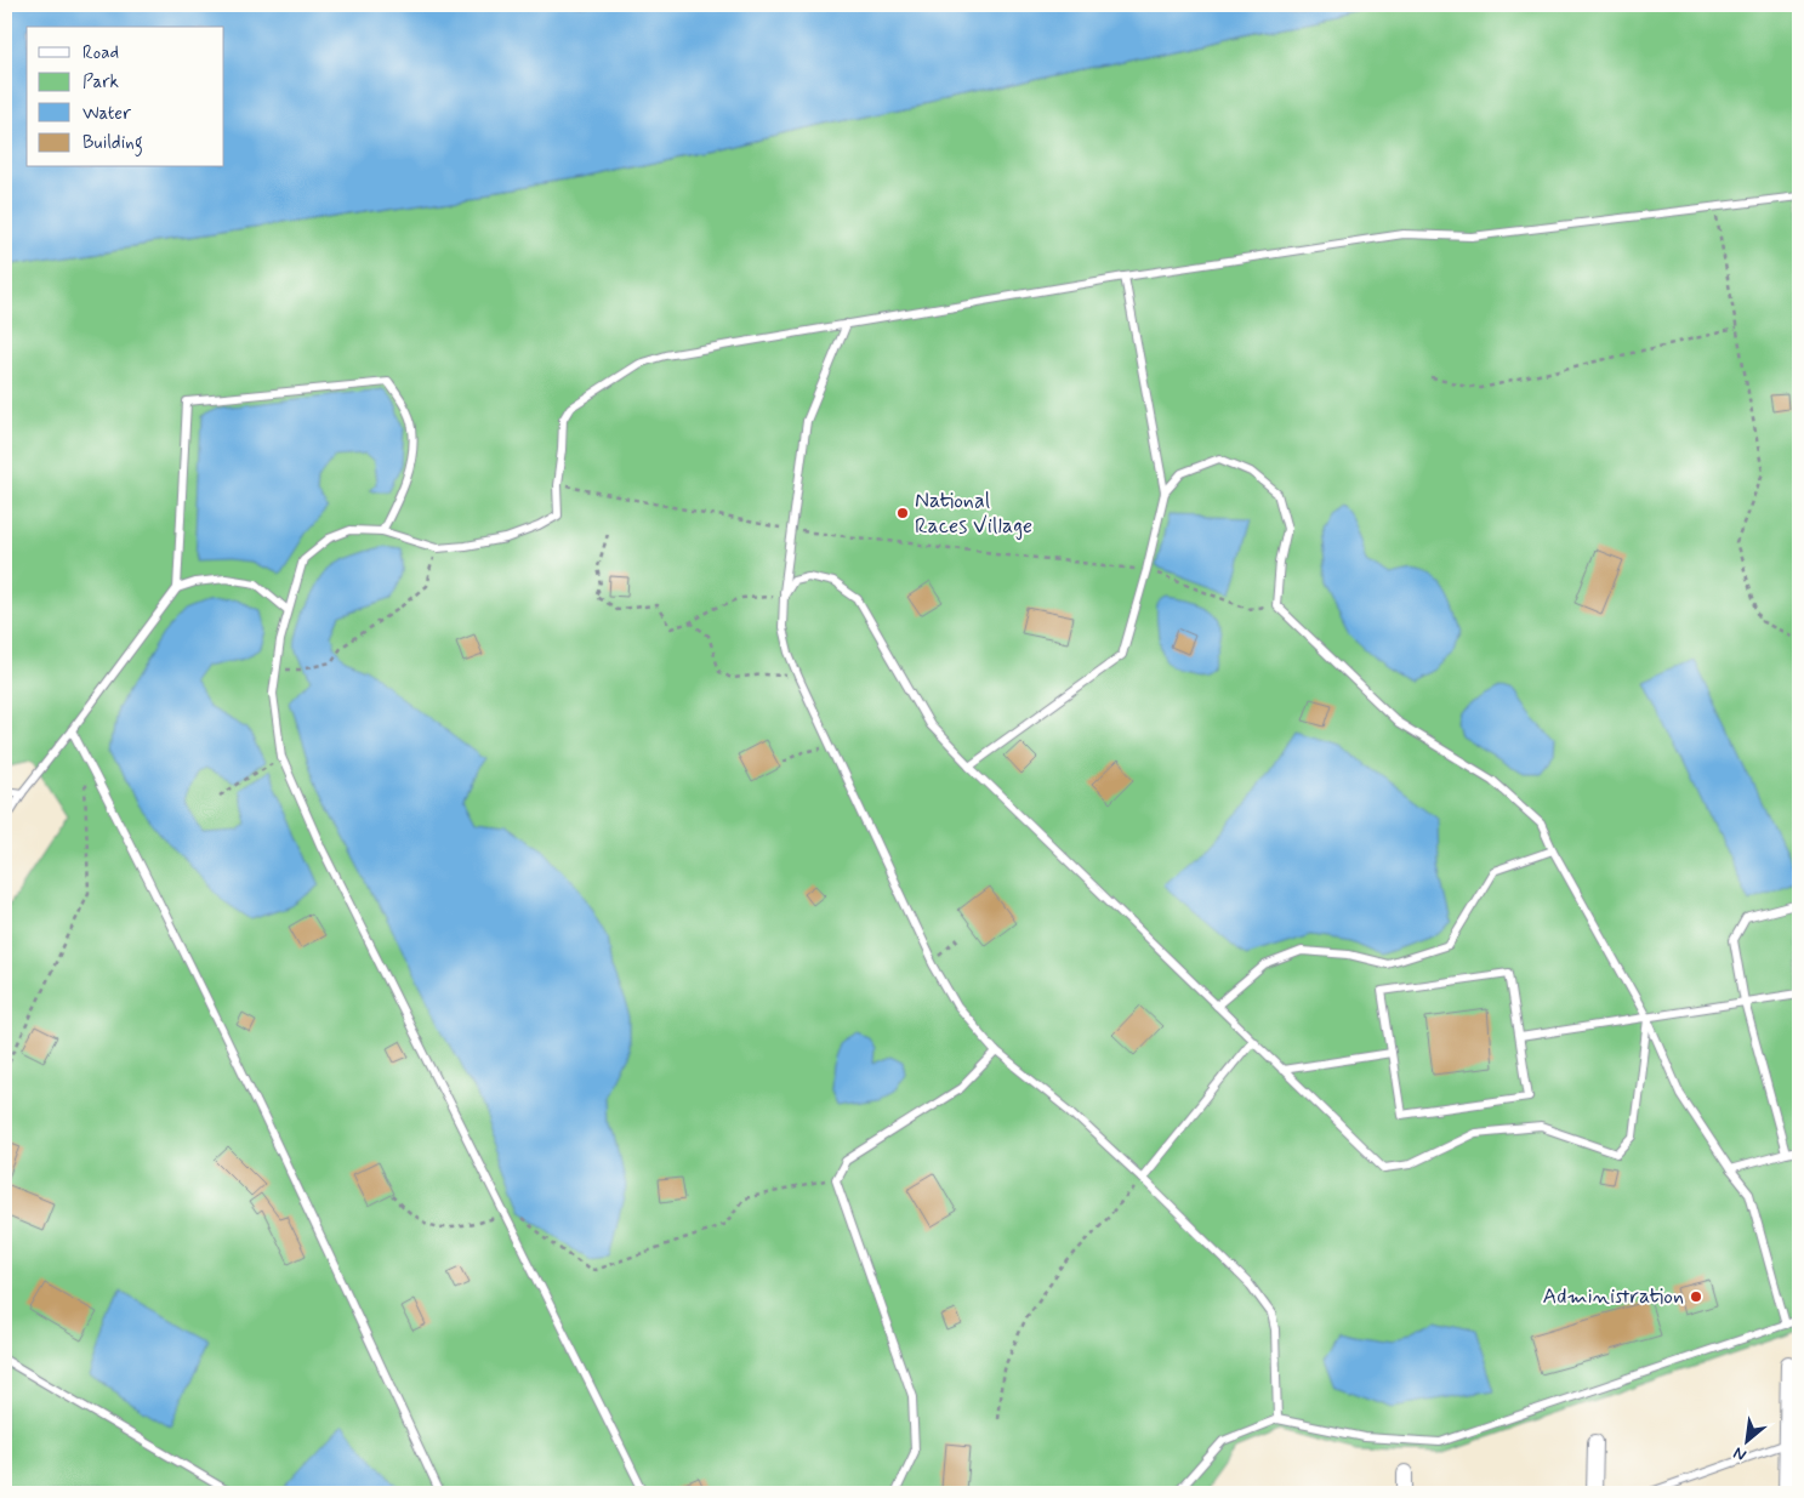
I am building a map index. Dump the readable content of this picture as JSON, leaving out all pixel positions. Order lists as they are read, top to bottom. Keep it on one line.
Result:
{"places":["National Races Village","Administration"],"legend":["Road","Park","Water","Building"],"north":"bottom left"}
